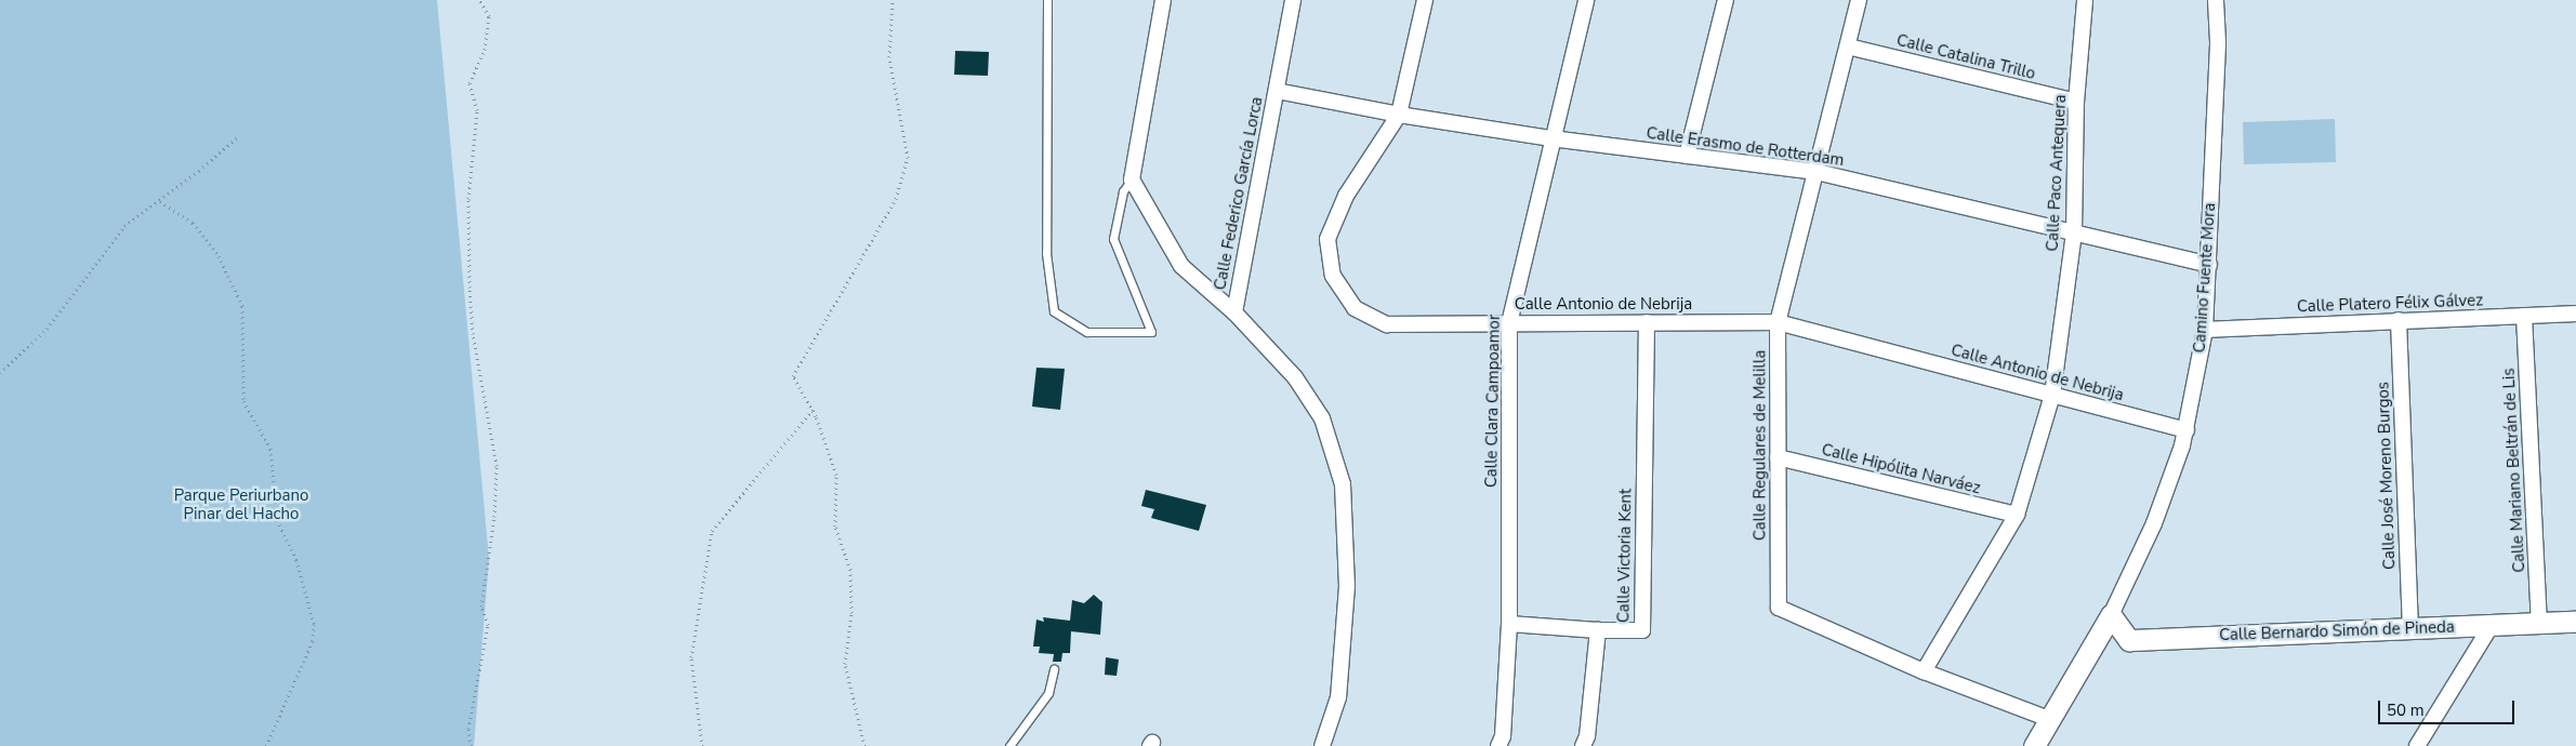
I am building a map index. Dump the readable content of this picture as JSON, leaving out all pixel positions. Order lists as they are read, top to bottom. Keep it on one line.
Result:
{"streets":{"street":["Calle Catalina Trillo","Calle Erasmo de Rotterdam","Calle Paco Antequera","Calle Federico García Lorca","Camino Fuente Mora","Calle Platero Félix Gálvez","Calle Antonio de Nebrija","Calle Clara Campoamor","Calle Regulares de Melilla","Calle Hipólita Narváez","Calle Mariano Beltrán de Lis","Calle José Moreno Burgos","Calle Victoria Kent","Calle Bernardo Simón de Pineda"]},"crossings":[["Calle Catalina Trillo","Calle Paco Antequera"],["Calle Catalina Trillo","Calle Regulares de Melilla"],["Calle Erasmo de Rotterdam","Calle Paco Antequera"],["Calle Erasmo de Rotterdam","Camino Fuente Mora"],["Calle Erasmo de Rotterdam","Calle Antonio de Nebrija"],["Calle Erasmo de Rotterdam","Calle Clara Campoamor"],["Calle Erasmo de Rotterdam","Calle Regulares de Melilla"],["Calle Paco Antequera","Calle Antonio de Nebrija"],["Calle Paco Antequera","Calle Regulares de Melilla"],["Calle Paco Antequera","Calle Hipólita Narváez"],["Camino Fuente Mora","Calle Platero Félix Gálvez"],["Camino Fuente Mora","Calle Antonio de Nebrija"],["Camino Fuente Mora","Calle Regulares de Melilla"],["Camino Fuente Mora","Calle Bernardo Simón de Pineda"],["Calle Platero Félix Gálvez","Calle Mariano Beltrán de Lis"],["Calle Platero Félix Gálvez","Calle José Moreno Burgos"],["Calle Antonio de Nebrija","Calle Clara Campoamor"],["Calle Antonio de Nebrija","Calle Regulares de Melilla"],["Calle Antonio de Nebrija","Calle Victoria Kent"],["Calle Clara Campoamor","Calle Victoria Kent"],["Calle Regulares de Melilla","Calle Hipólita Narváez"],["Calle Mariano Beltrán de Lis","Calle Bernardo Simón de Pineda"],["Calle José Moreno Burgos","Calle Bernardo Simón de Pineda"]],"parks":["Parque Periurbano Pinar del Hacho"],"scale_bar":"50 m"}
